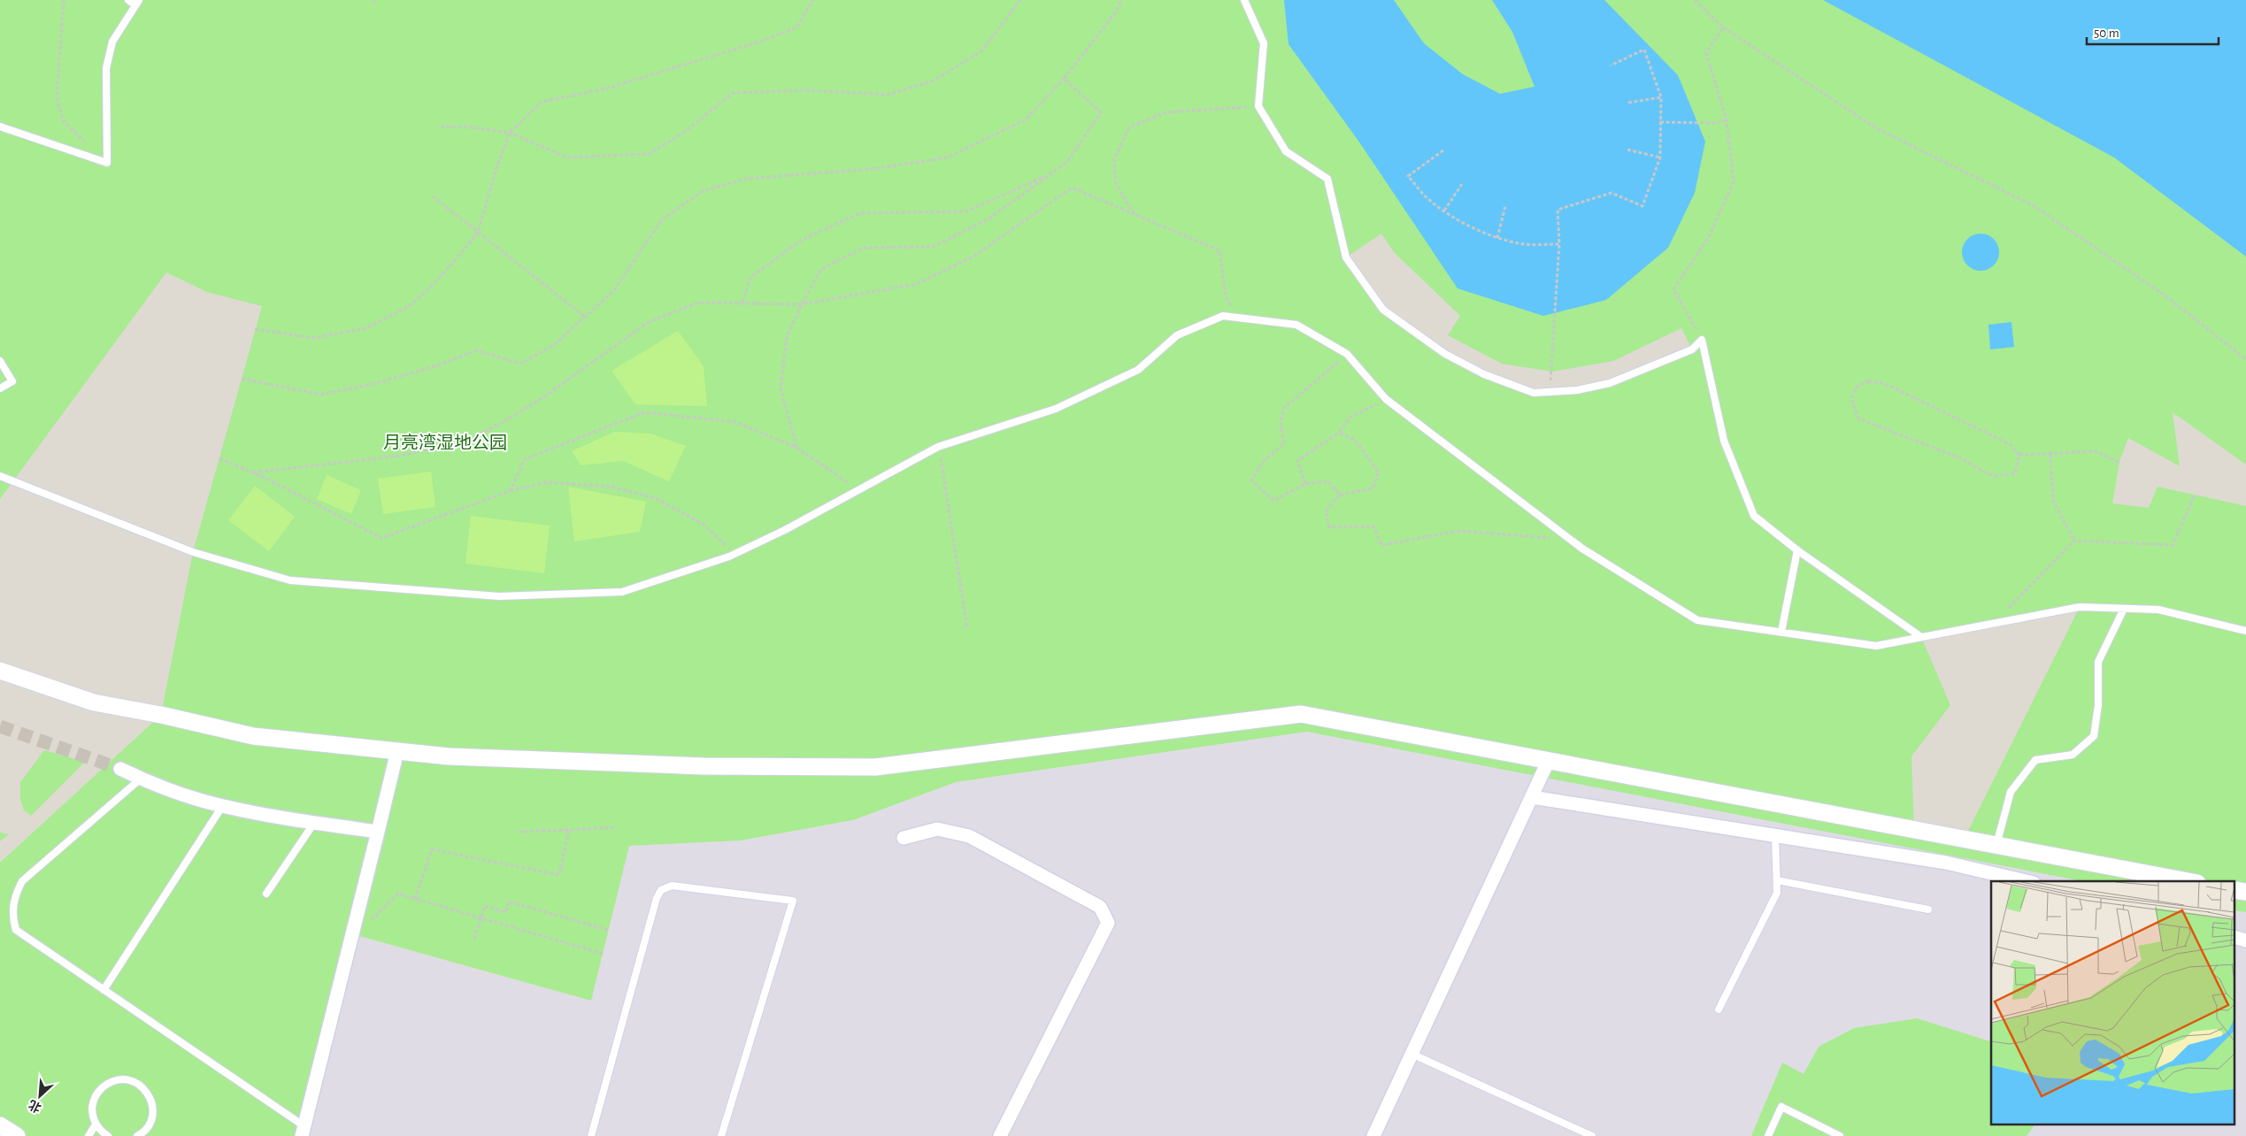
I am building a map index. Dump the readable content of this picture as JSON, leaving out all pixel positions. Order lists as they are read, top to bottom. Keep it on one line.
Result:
{"parks":["月亮湾湿地公园"],"scale_bar":"50 m","north":"bottom left"}
